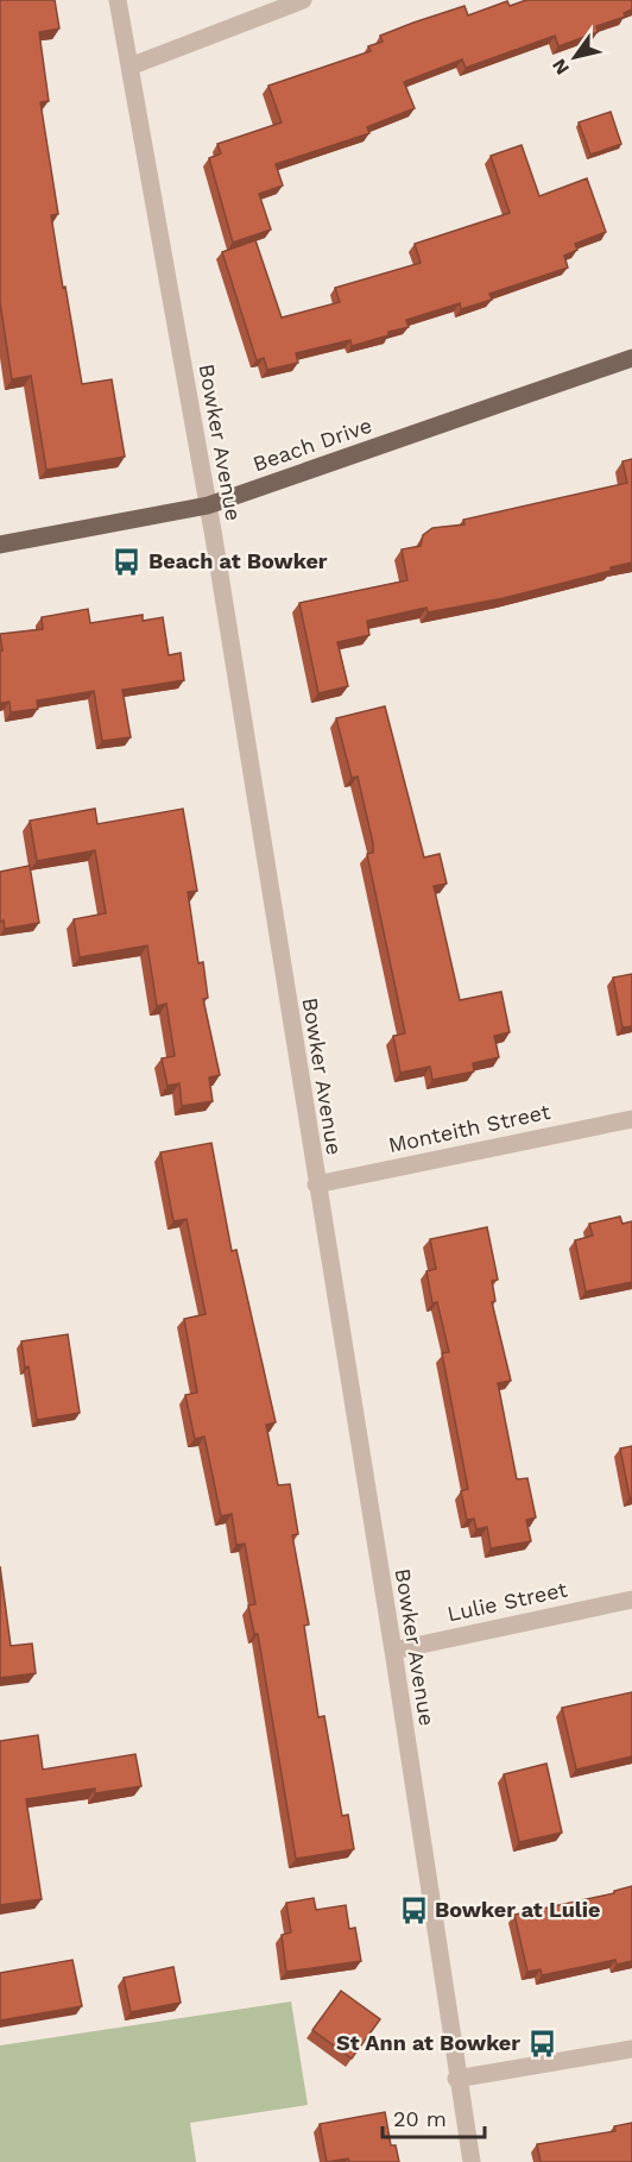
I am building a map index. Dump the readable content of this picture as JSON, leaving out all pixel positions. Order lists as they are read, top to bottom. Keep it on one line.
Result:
{"streets":{"main road":["Beach Drive"],"street":["Bowker Avenue","Monteith Street","Lulie Street"]},"crossings":[["Bowker Avenue","Beach Drive"],["Bowker Avenue","Monteith Street"],["Bowker Avenue","Lulie Street"]],"places":{"bus stop":["Beach at Bowker","Bowker at Lulie","St Ann at Bowker"]},"scale_bar":"20 m","north":"bottom left"}
